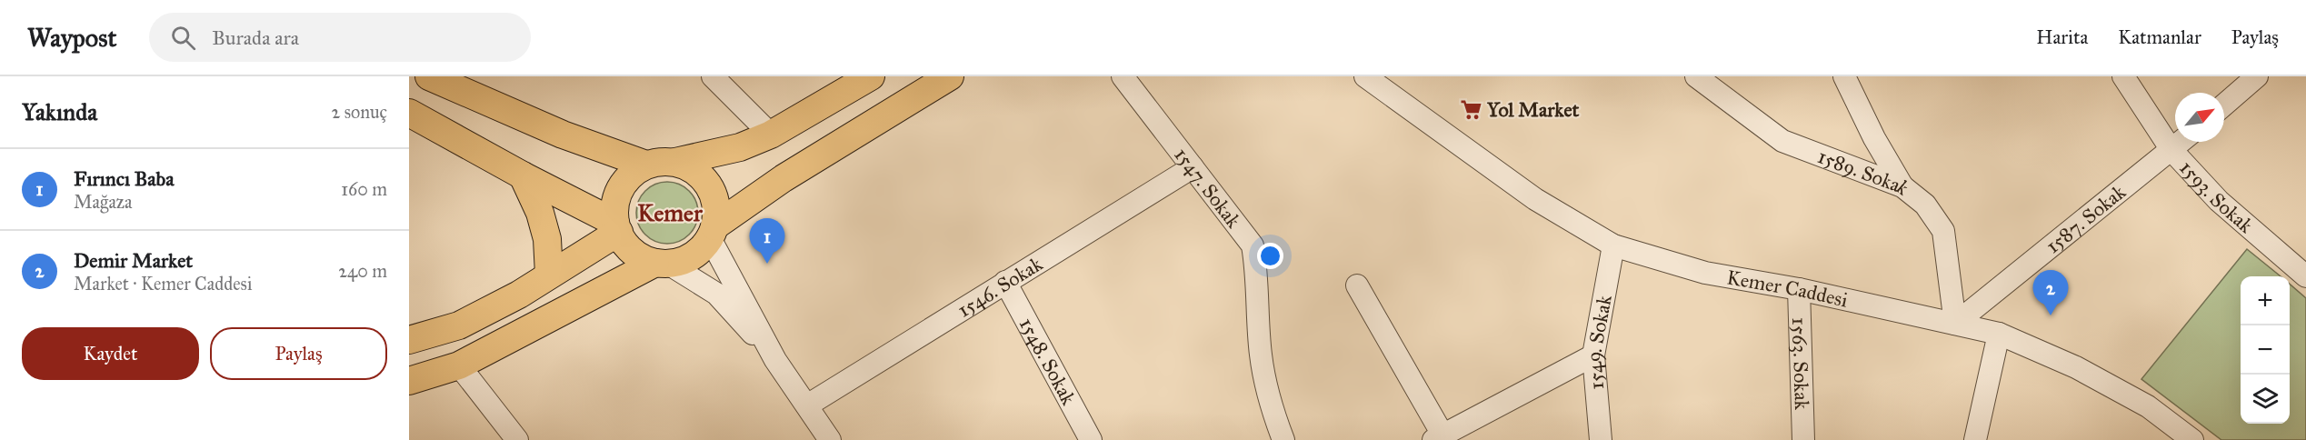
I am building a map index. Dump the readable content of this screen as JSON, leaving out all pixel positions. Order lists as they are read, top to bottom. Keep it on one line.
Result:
{"streets":{"street":["1589. Sokak","1547. Sokak","1593. Sokak","1587. Sokak","1546. Sokak","Kemer Caddesi","1549. Sokak","1548. Sokak","1563. Sokak"]},"crossings":[["1589. Sokak","1587. Sokak"],["1589. Sokak","Kemer Caddesi"],["1547. Sokak","1546. Sokak"],["1593. Sokak","1587. Sokak"],["1587. Sokak","Kemer Caddesi"],["1546. Sokak","1548. Sokak"],["Kemer Caddesi","1549. Sokak"],["Kemer Caddesi","1563. Sokak"]],"districts":["Kemer"],"places":{"supermarket":["Yol Market"]},"north":"top right","page":{"header":"Waypost","search":"Burada ara","nav":["Harita","Katmanlar","Paylaş"],"heading":["Yakında","2 sonuç"],"list":[{"mark":"1","name":"Fırıncı Baba","note":"Mağaza","value":"160 m"},{"mark":"2","name":"Demir Market","note":"Market · Kemer Caddesi","value":"240 m"}],"pins":["1","2"],"map_buttons":["+","−"],"buttons":["Kaydet","Paylaş"]}}
